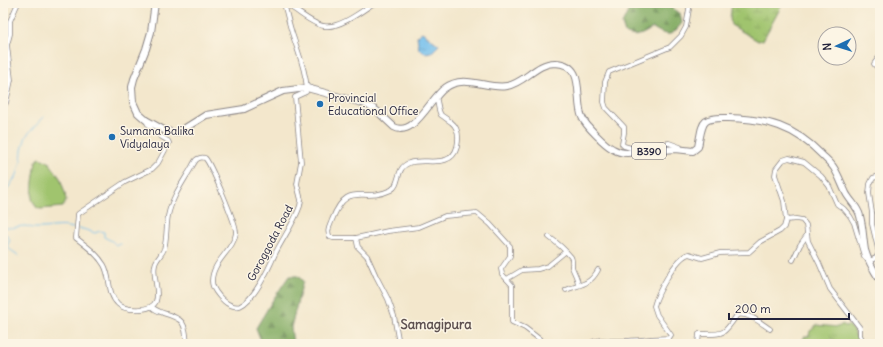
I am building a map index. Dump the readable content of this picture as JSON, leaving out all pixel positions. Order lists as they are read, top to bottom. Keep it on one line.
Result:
{"streets":{"main road":["B390"],"street":["Goroggoda Road"]},"crossings":[["B390","Goroggoda Road"]],"districts":["Samagipura"],"places":["Provincial Educational Office","Sumana Balika Vidyalaya"],"scale_bar":"200 m","north":"left"}
